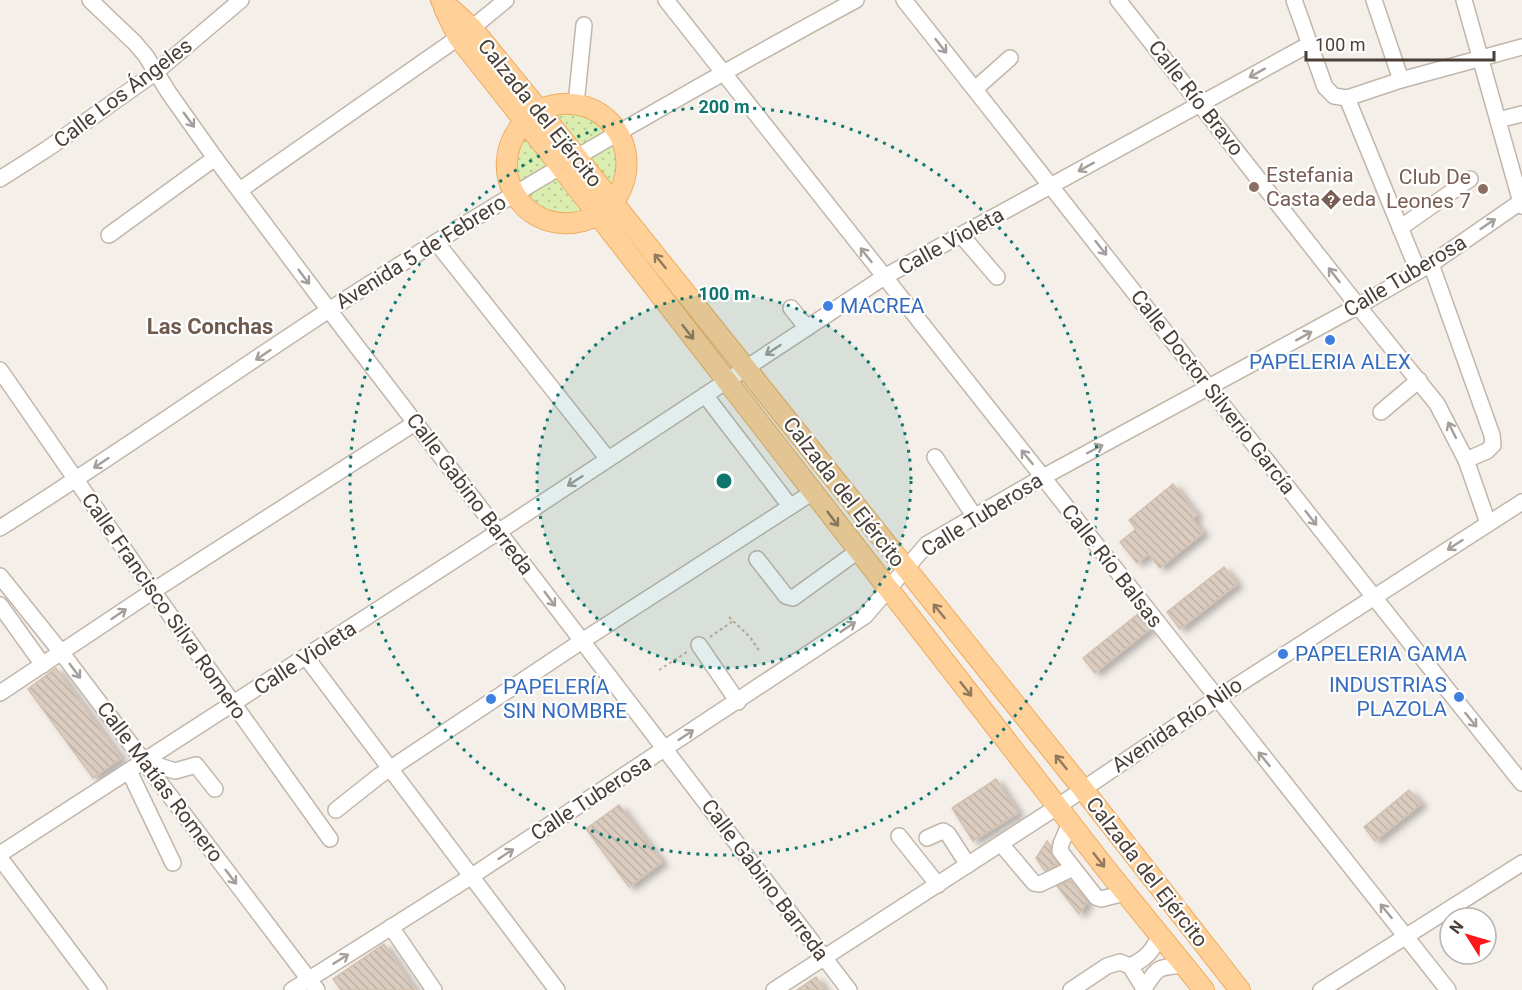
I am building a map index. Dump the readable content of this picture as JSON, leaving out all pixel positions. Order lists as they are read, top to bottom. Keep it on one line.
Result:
{"streets":{"main road":["Calzada del Ejército"],"street":["Calle Los Ángeles","Calle Río Bravo","Calle Violeta","Avenida 5 de Febrero","Calle Tuberosa","Calle Doctor Silverio García","Calle Gabino Barreda","Calle Río Balsas","Calle Francisco Silva Romero","Avenida Río Nilo","Calle Matías Romero"]},"crossings":[["Calle Los Ángeles","Calle Gabino Barreda"],["Calle Río Bravo","Calle Violeta"],["Calle Río Bravo","Calle Tuberosa"],["Calle Río Bravo","Avenida Río Nilo"],["Calzada del Ejército","Calle Violeta"],["Calzada del Ejército","Avenida 5 de Febrero"],["Calzada del Ejército","Calle Tuberosa"],["Calzada del Ejército","Avenida Río Nilo"],["Calle Violeta","Calle Doctor Silverio García"],["Calle Violeta","Calle Gabino Barreda"],["Calle Violeta","Calle Río Balsas"],["Calle Violeta","Calle Francisco Silva Romero"],["Calle Violeta","Calle Matías Romero"],["Avenida 5 de Febrero","Calle Gabino Barreda"],["Avenida 5 de Febrero","Calle Río Balsas"],["Avenida 5 de Febrero","Calle Francisco Silva Romero"],["Calle Tuberosa","Calle Doctor Silverio García"],["Calle Tuberosa","Calle Gabino Barreda"],["Calle Tuberosa","Calle Río Balsas"],["Calle Tuberosa","Calle Matías Romero"],["Calle Doctor Silverio García","Avenida Río Nilo"],["Calle Gabino Barreda","Avenida Río Nilo"],["Calle Río Balsas","Avenida Río Nilo"]],"one_way":["Calle Doctor Silverio García","Calle Río Balsas","Calle Matías Romero"],"districts":["Las Conchas"],"places":["Estefania Casta�eda","Club De Leones 7","MACREA","PAPELERIA ALEX","PAPELERIA GAMA","INDUSTRIAS PLAZOLA","PAPELERÍA SIN NOMBRE"],"scale_bar":"100 m","north":"top left","rings":["200 m","100 m"]}
